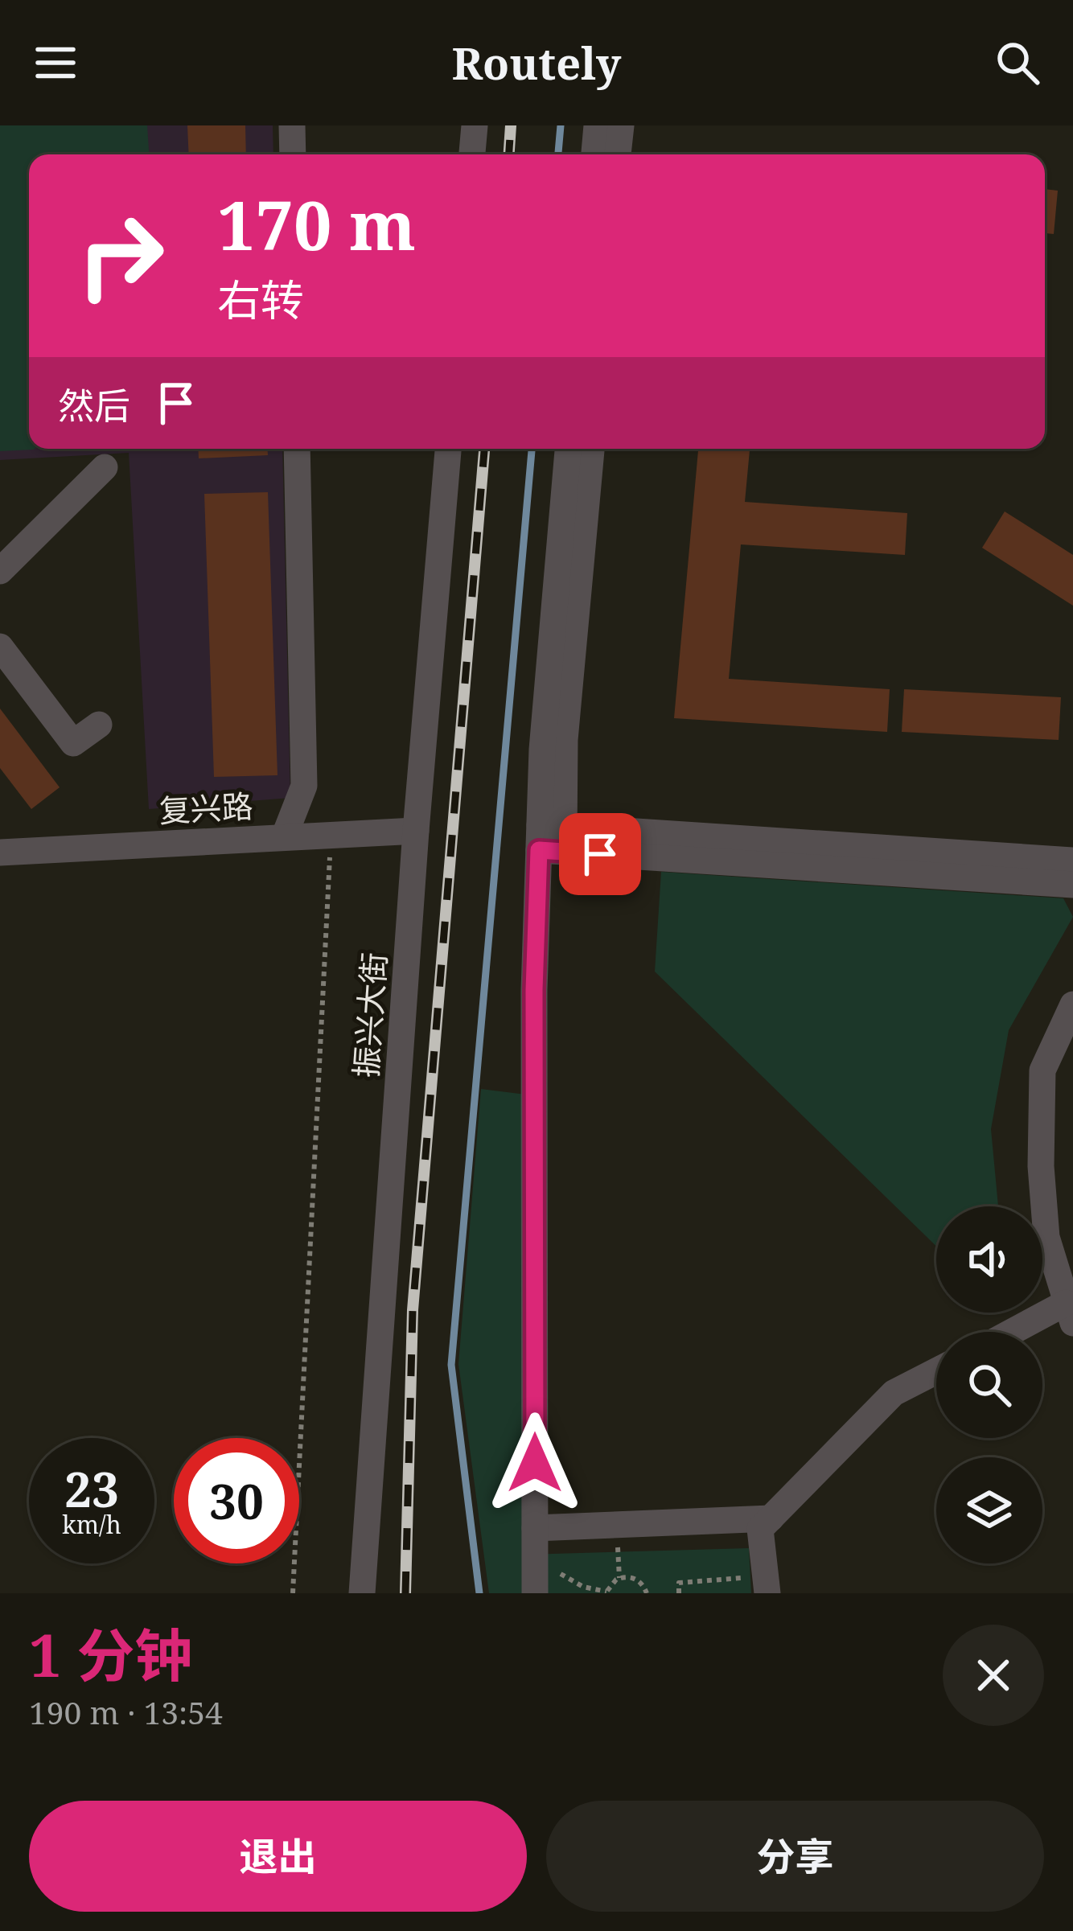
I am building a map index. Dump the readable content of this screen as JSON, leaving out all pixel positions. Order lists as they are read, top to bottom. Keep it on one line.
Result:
{"streets":{"street":["复兴路","振兴大街"]},"crossings":[["复兴路","振兴大街"]],"page":{"header":"Routely","turn":["170 m","右转"],"then":"然后","speed":"23 km/h","limit":"30","heading":["1 分钟","190 m · 13:54"],"buttons":["退出","分享"]}}
